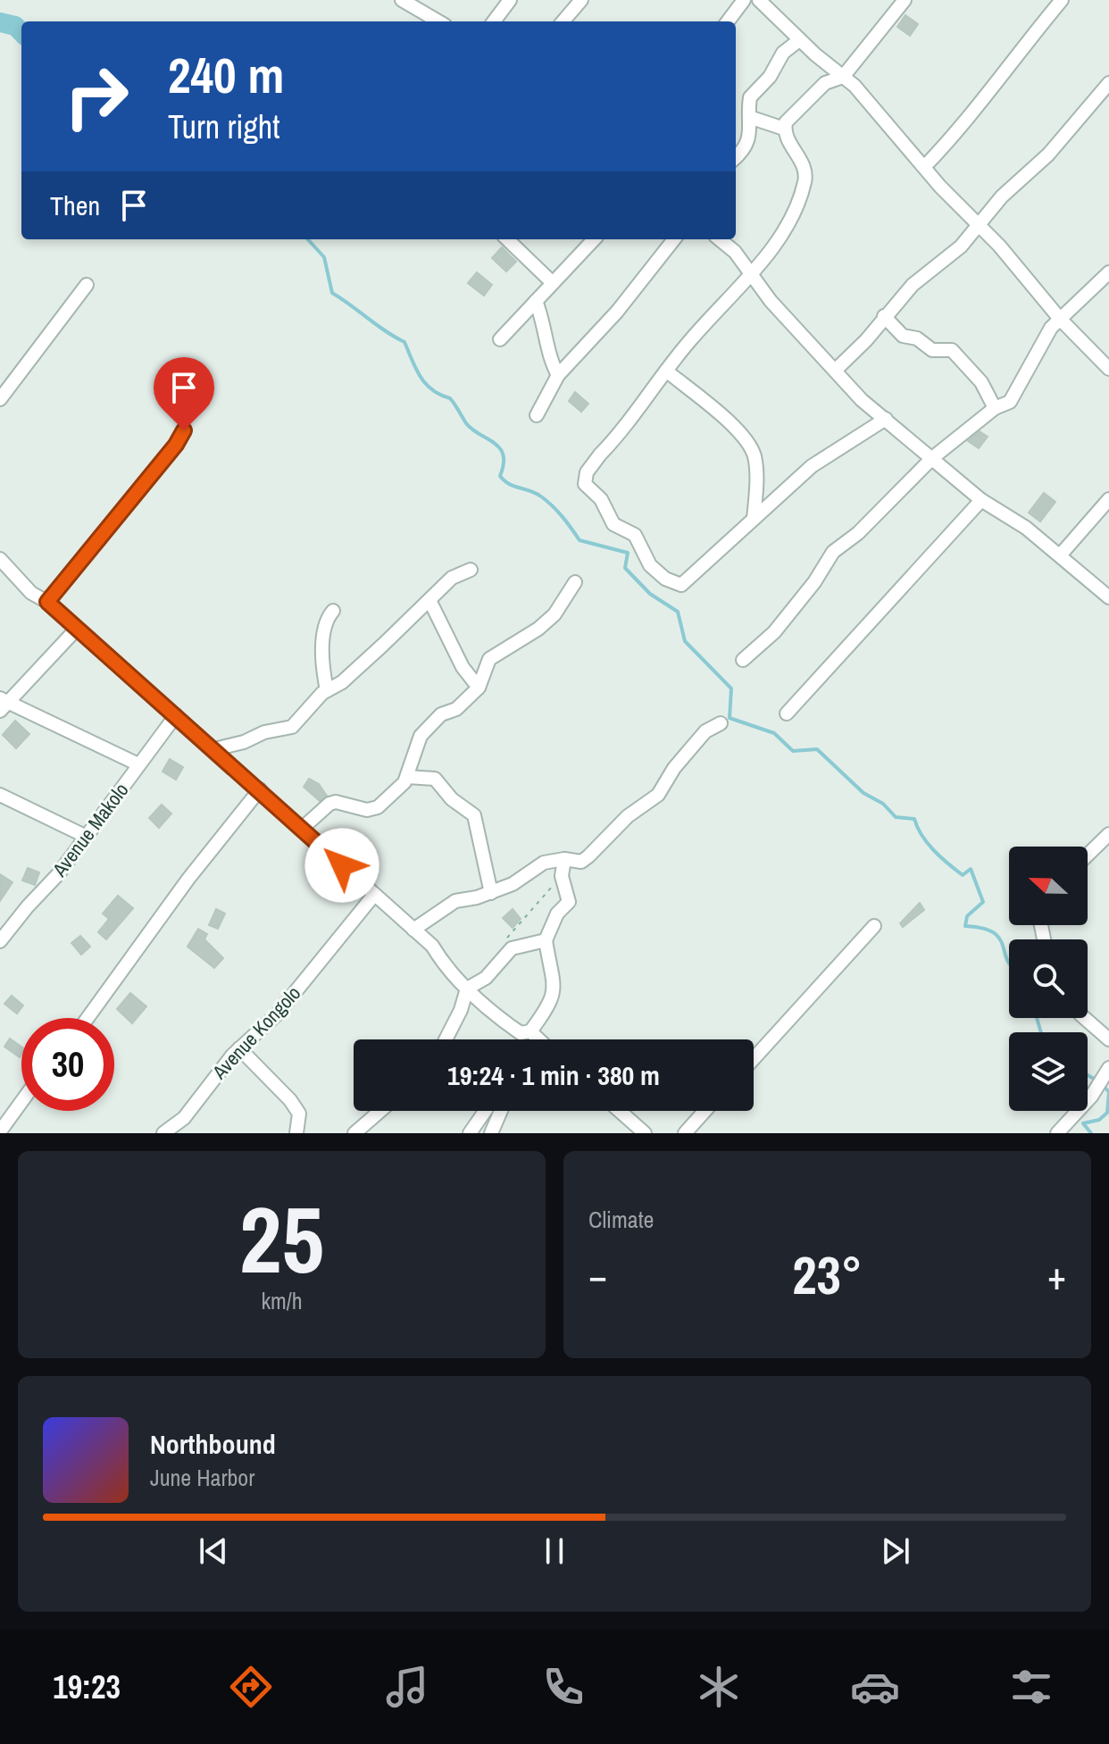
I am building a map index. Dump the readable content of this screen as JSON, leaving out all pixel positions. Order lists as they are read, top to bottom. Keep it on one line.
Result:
{"streets":{"street":["Avenue Makolo","Avenue Kongolo"]},"north":"left","page":{"turn":["240 m","Turn right"],"then":"Then","limit":"30","trip":"19:24 · 1 min · 380 m","tile":[["25","km/h"],"Climate"],"heat":["−","23°","+"],"song":["Northbound","June Harbor"],"tabs":"19:23"}}
